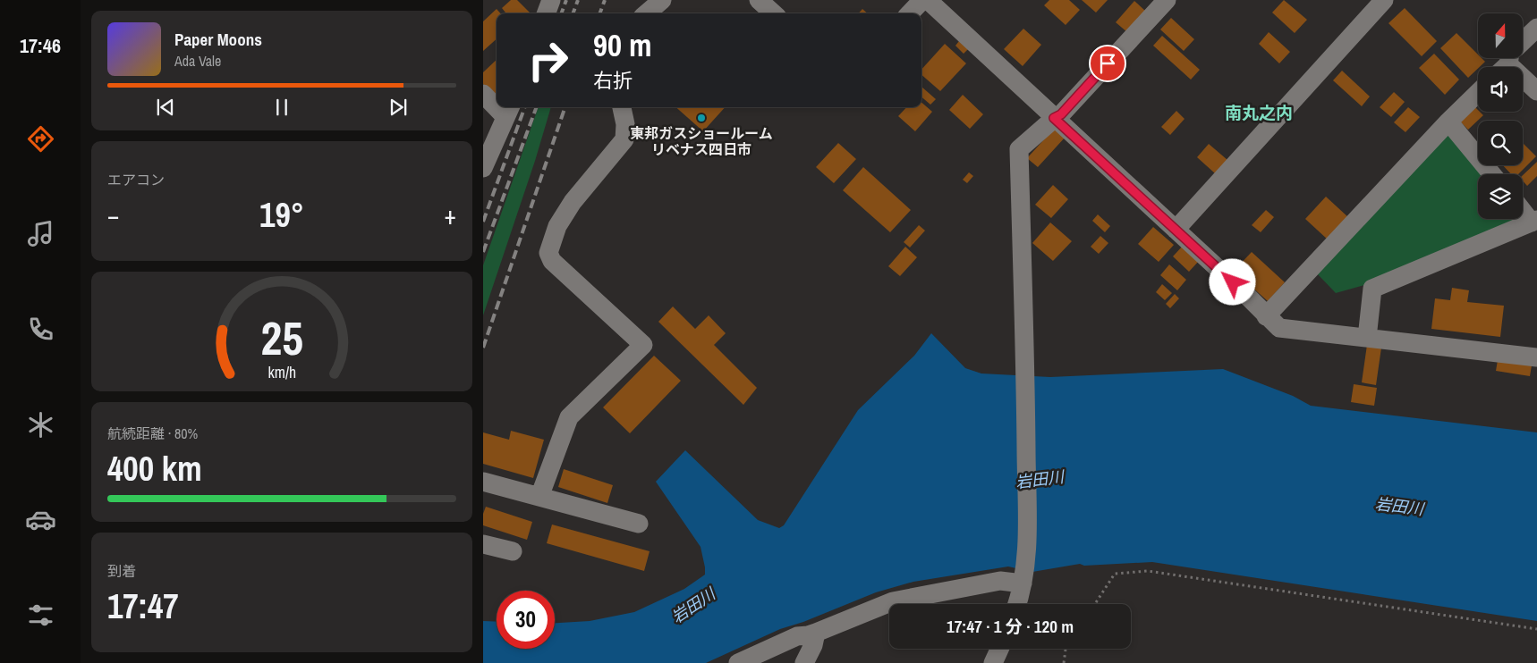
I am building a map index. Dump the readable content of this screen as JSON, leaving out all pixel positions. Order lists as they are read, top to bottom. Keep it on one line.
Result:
{"districts":["南丸之内"],"water":["岩田川"],"places":["東邦ガスショールーム リベナス四日市"],"north":"top","page":{"tabs":"17:46","turn":["90 m","右折"],"song":["Paper Moons","Ada Vale"],"tile":["エアコン",["航続距離 · 80%","400 km"],["到着","17:47"]],"heat":["−","19°","+"],"limit":"30","trip":"17:47 · 1 分 · 120 m","gauge":["25","km/h"]}}
